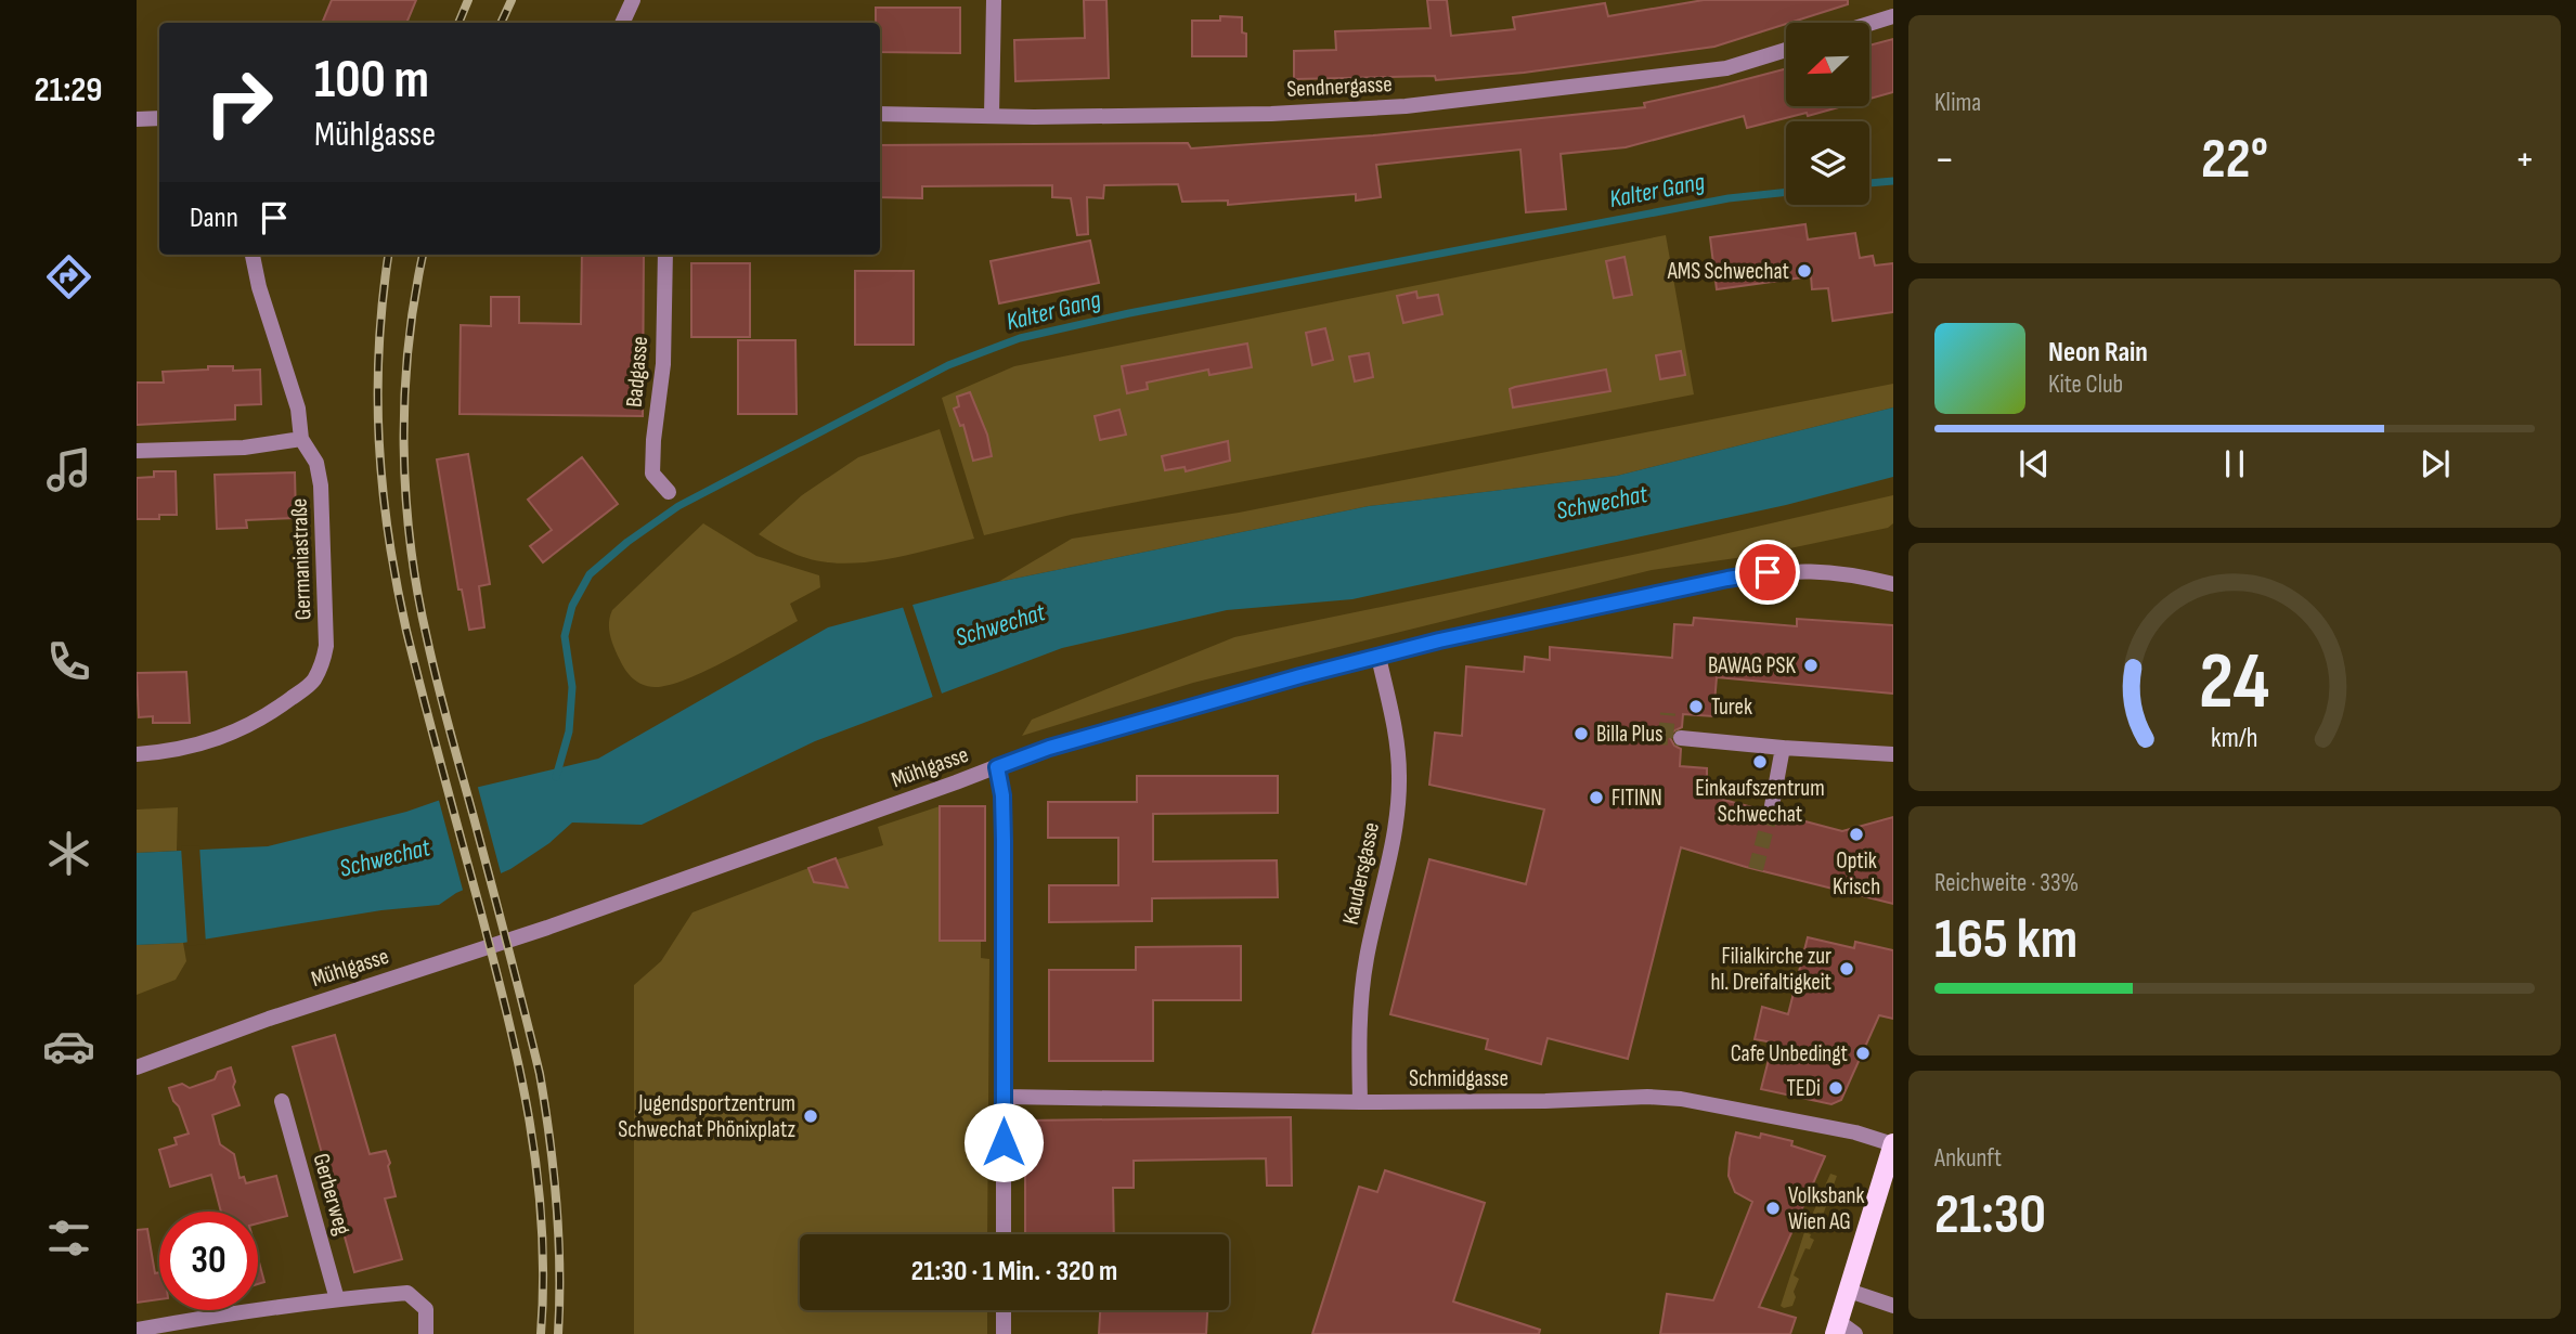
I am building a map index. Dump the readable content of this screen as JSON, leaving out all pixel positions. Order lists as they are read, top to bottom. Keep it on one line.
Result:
{"streets":{"street":["Sendnergasse","Badgasse","Germaniastraße","Mühlgasse","Kaudersgasse","Schmidgasse","Gerberweg"]},"crossings":[["Mühlgasse","Kaudersgasse"],["Kaudersgasse","Schmidgasse"]],"water":["Kalter Gang","Schwechat"],"places":["AMS Schwechat","BAWAG PSK","Turek","Billa Plus","Einkaufszentrum Schwechat","FITINN","Optik Krisch","Filialkirche zur hl. Dreifaltigkeit","Cafe Unbedingt","TEDi","Jugendsportzentrum Schwechat Phönixplatz","Volksbank Wien AG"],"north":"bottom left","page":{"tabs":"21:29","tile":["Klima",["Reichweite · 33%","165 km"],["Ankunft","21:30"]],"turn":["100 m","Mühlgasse"],"heat":["−","22°","+"],"then":"Dann","song":["Neon Rain","Kite Club"],"limit":"30","trip":"21:30 · 1 Min. · 320 m","gauge":["24","km/h"]}}
